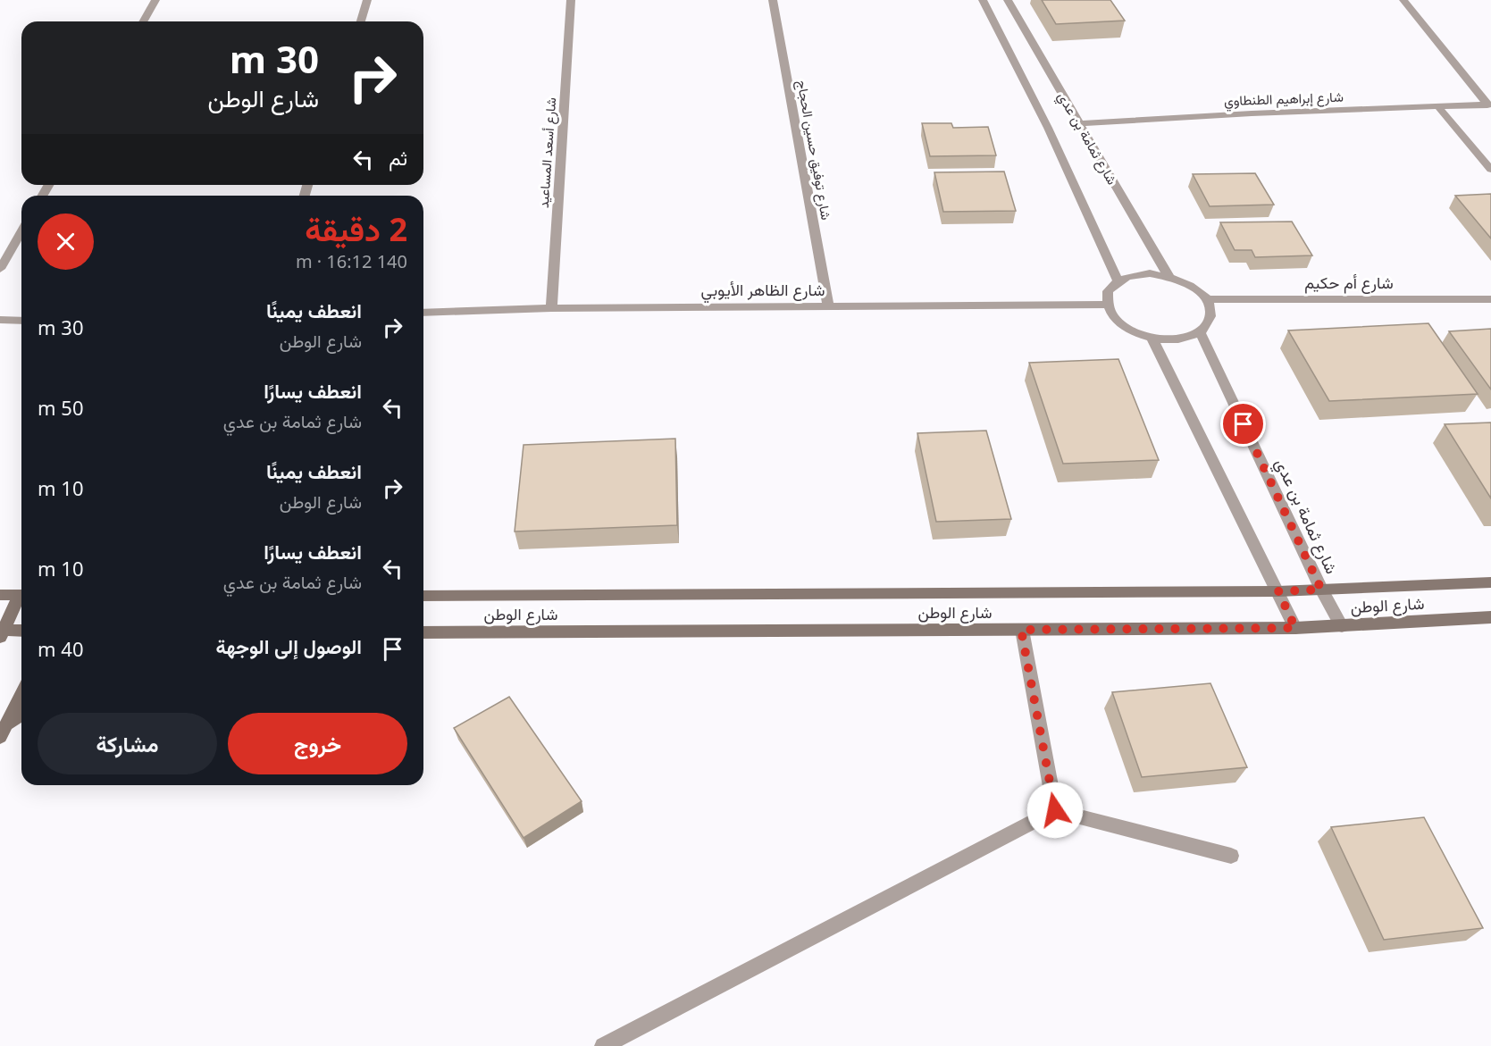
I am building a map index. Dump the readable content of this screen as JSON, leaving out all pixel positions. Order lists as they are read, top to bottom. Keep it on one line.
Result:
{"streets":{"street":["شارع إبراهيم الطنطاوي","شارع ثمامة بن عدي","شارع توفيق حسين الحجاج","شارع أسعد المساعيد","شارع أم حكيم","شارع الظاهر الأيوبي","شارع الوطن"]},"crossings":[["شارع إبراهيم الطنطاوي","شارع ثمامة بن عدي"],["شارع ثمامة بن عدي","شارع أم حكيم"],["شارع ثمامة بن عدي","شارع الظاهر الأيوبي"],["شارع ثمامة بن عدي","شارع الوطن"],["شارع توفيق حسين الحجاج","شارع الظاهر الأيوبي"],["شارع أسعد المساعيد","شارع الظاهر الأيوبي"],["شارع أم حكيم","شارع الظاهر الأيوبي"]],"page":{"turn":["30 m","شارع الوطن"],"then":"ثم","heading":["2 دقيقة","140 m · 16:12"],"list":[{"name":"انعطف يمينًا","note":"شارع الوطن","value":"30 m"},{"name":"انعطف يسارًا","note":"شارع ثمامة بن عدي","value":"50 m"},{"name":"انعطف يمينًا","note":"شارع الوطن","value":"10 m"},{"name":"انعطف يسارًا","note":"شارع ثمامة بن عدي","value":"10 m"},{"name":"الوصول إلى الوجهة","value":"40 m"}],"buttons":["خروج","مشاركة"]}}
